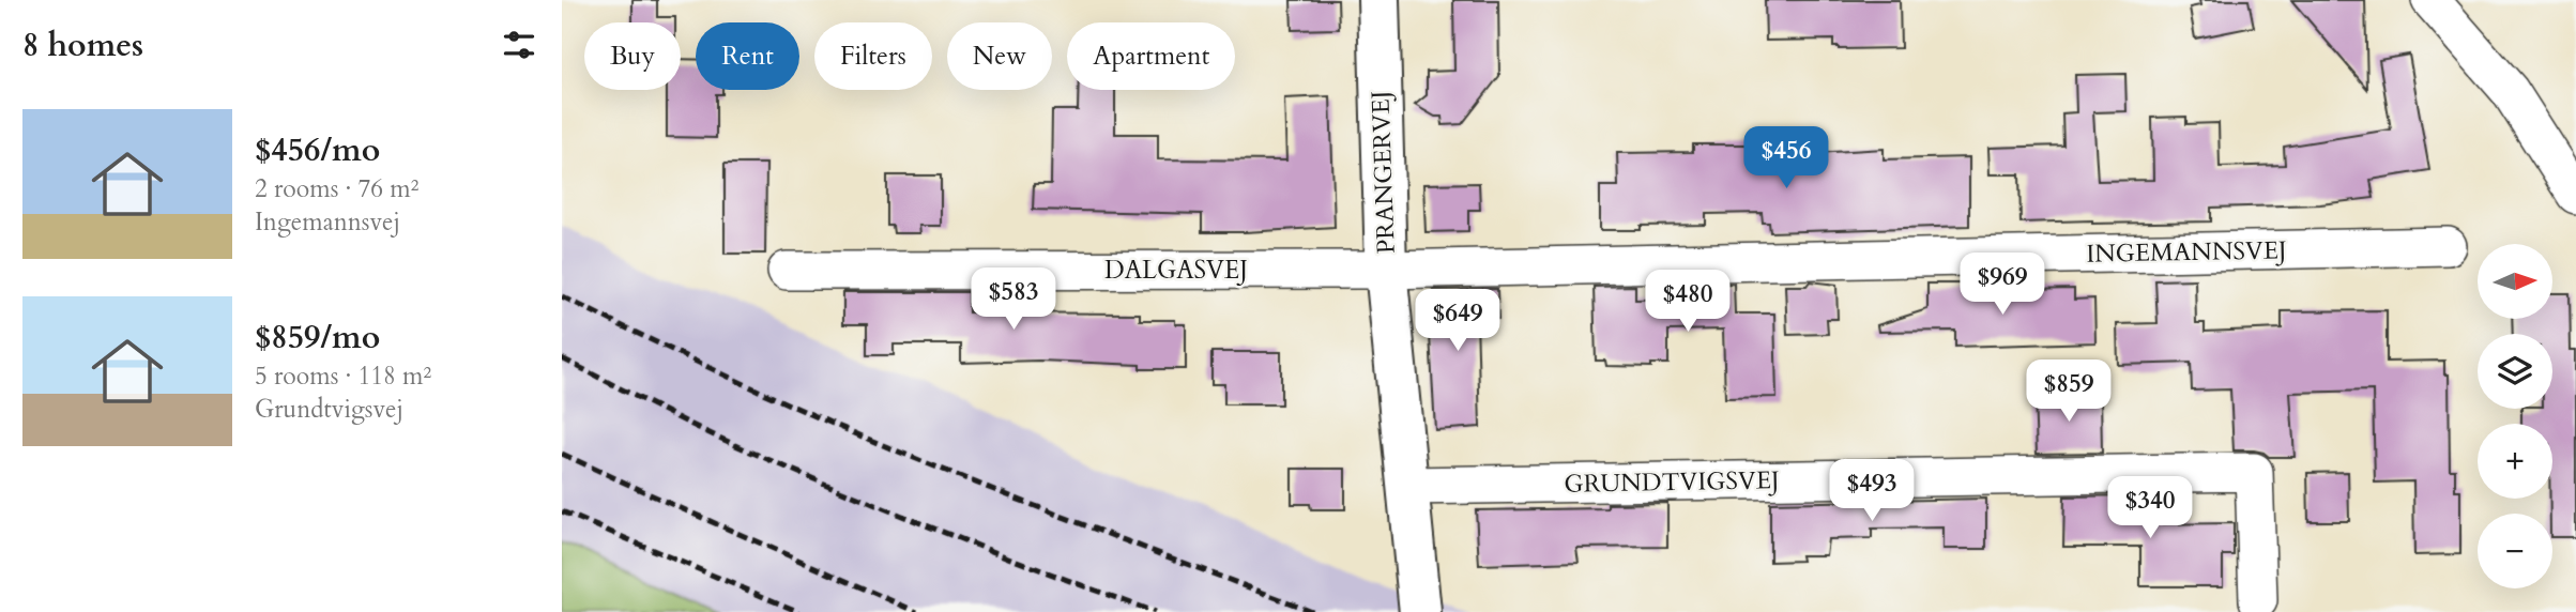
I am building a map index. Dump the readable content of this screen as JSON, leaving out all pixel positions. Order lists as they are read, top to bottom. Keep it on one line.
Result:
{"streets":{"street":["PRANGERVEJ","INGEMANNSVEJ","DALGASVEJ","GRUNDTVIGSVEJ"]},"crossings":[["PRANGERVEJ","INGEMANNSVEJ"],["PRANGERVEJ","DALGASVEJ"],["PRANGERVEJ","GRUNDTVIGSVEJ"],["INGEMANNSVEJ","DALGASVEJ"]],"north":"right","page":{"heading":"8 homes","chip":["Buy","Rent","Filters","New","Apartment"],"list":[{"name":"$456/mo","note":"2 rooms · 76 m² · Ingemannsvej"},{"name":"$859/mo","note":"5 rooms · 118 m² · Grundtvigsvej"}],"price":["$456","$969","$583","$480","$649","$859","$493","$340"],"map_buttons":["+","−"]}}
